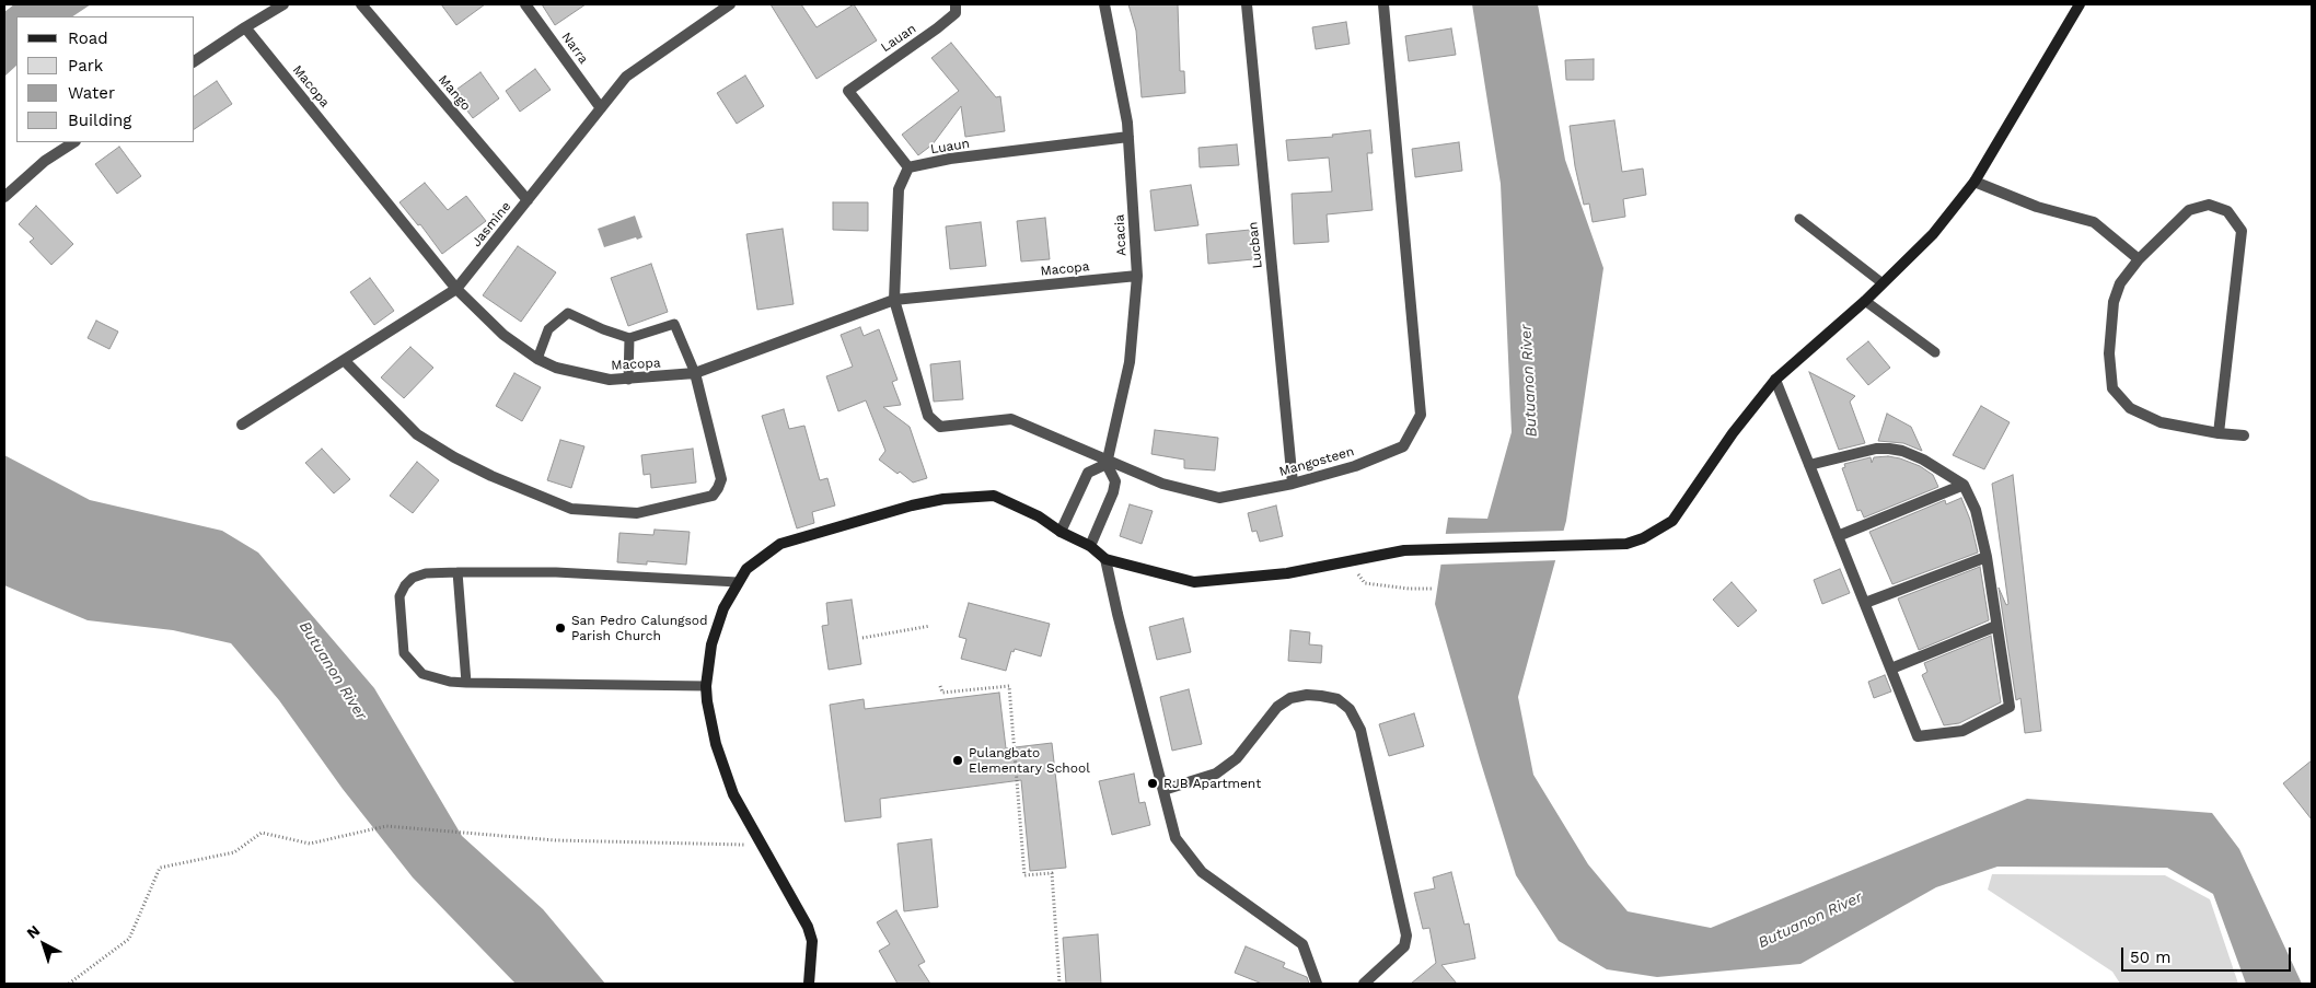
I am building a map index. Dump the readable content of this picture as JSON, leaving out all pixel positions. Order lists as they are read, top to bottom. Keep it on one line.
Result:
{"streets":{"street":["Lauan","Narra","Macopa","Mango","Luaun","Jasmine","Acacia","Lucban","Mangosteen"]},"crossings":[["Lauan","Luaun"],["Narra","Jasmine"],["Macopa","Jasmine"],["Macopa","Acacia"],["Macopa","Mangosteen"],["Mango","Jasmine"],["Luaun","Acacia"],["Acacia","Mangosteen"],["Lucban","Mangosteen"]],"water":["Butuanon River"],"places":["San Pedro Calungsod Parish Church","Pulangbato Elementary School","RJB Apartment"],"legend":["Road","Park","Water","Building"],"scale_bar":"50 m","north":"top left"}
